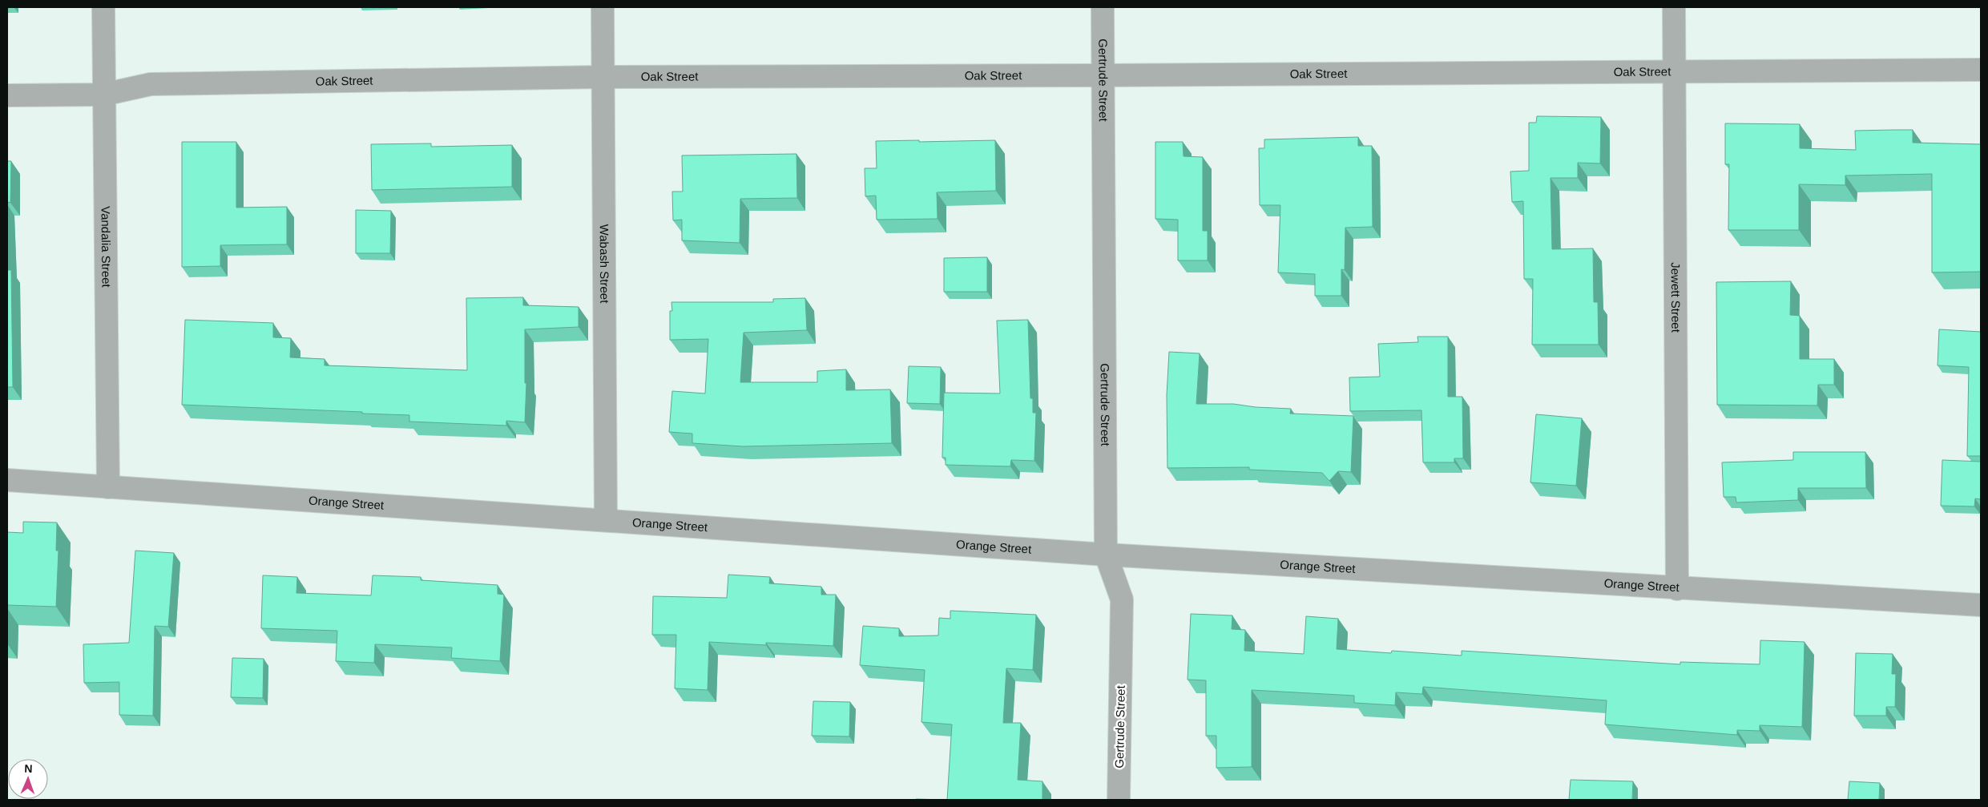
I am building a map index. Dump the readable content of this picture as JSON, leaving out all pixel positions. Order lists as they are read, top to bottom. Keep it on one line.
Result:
{"streets":{"street":["Oak Street","Gertrude Street","Vandalia Street","Wabash Street","Jewett Street","Orange Street"]},"crossings":[["Oak Street","Gertrude Street"],["Oak Street","Vandalia Street"],["Oak Street","Wabash Street"],["Oak Street","Jewett Street"],["Gertrude Street","Orange Street"],["Vandalia Street","Orange Street"],["Wabash Street","Orange Street"],["Jewett Street","Orange Street"]],"north":"top"}
